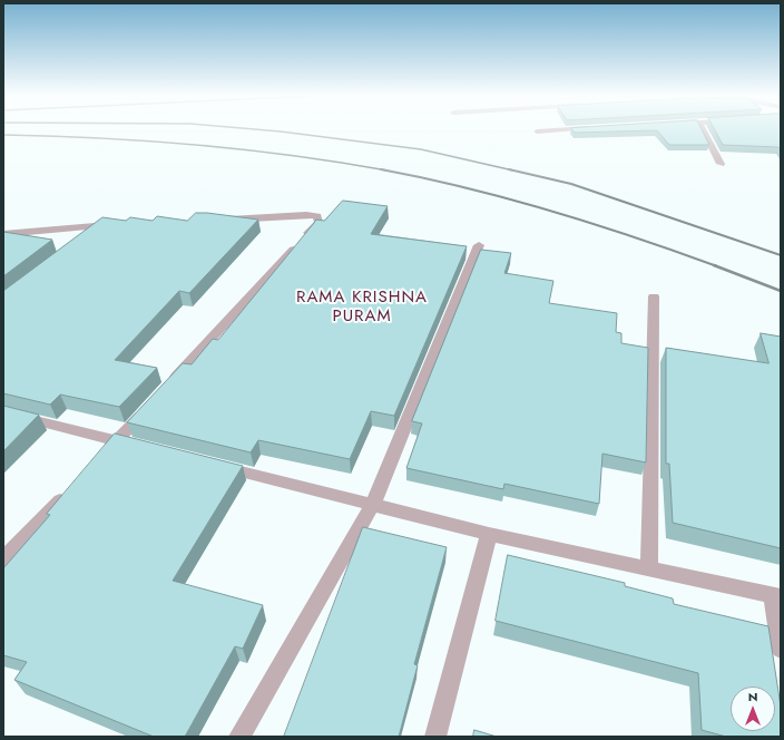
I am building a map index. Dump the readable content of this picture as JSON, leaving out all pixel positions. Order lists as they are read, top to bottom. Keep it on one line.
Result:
{"districts":["RAMA KRISHNA PURAM"],"north":"top"}
